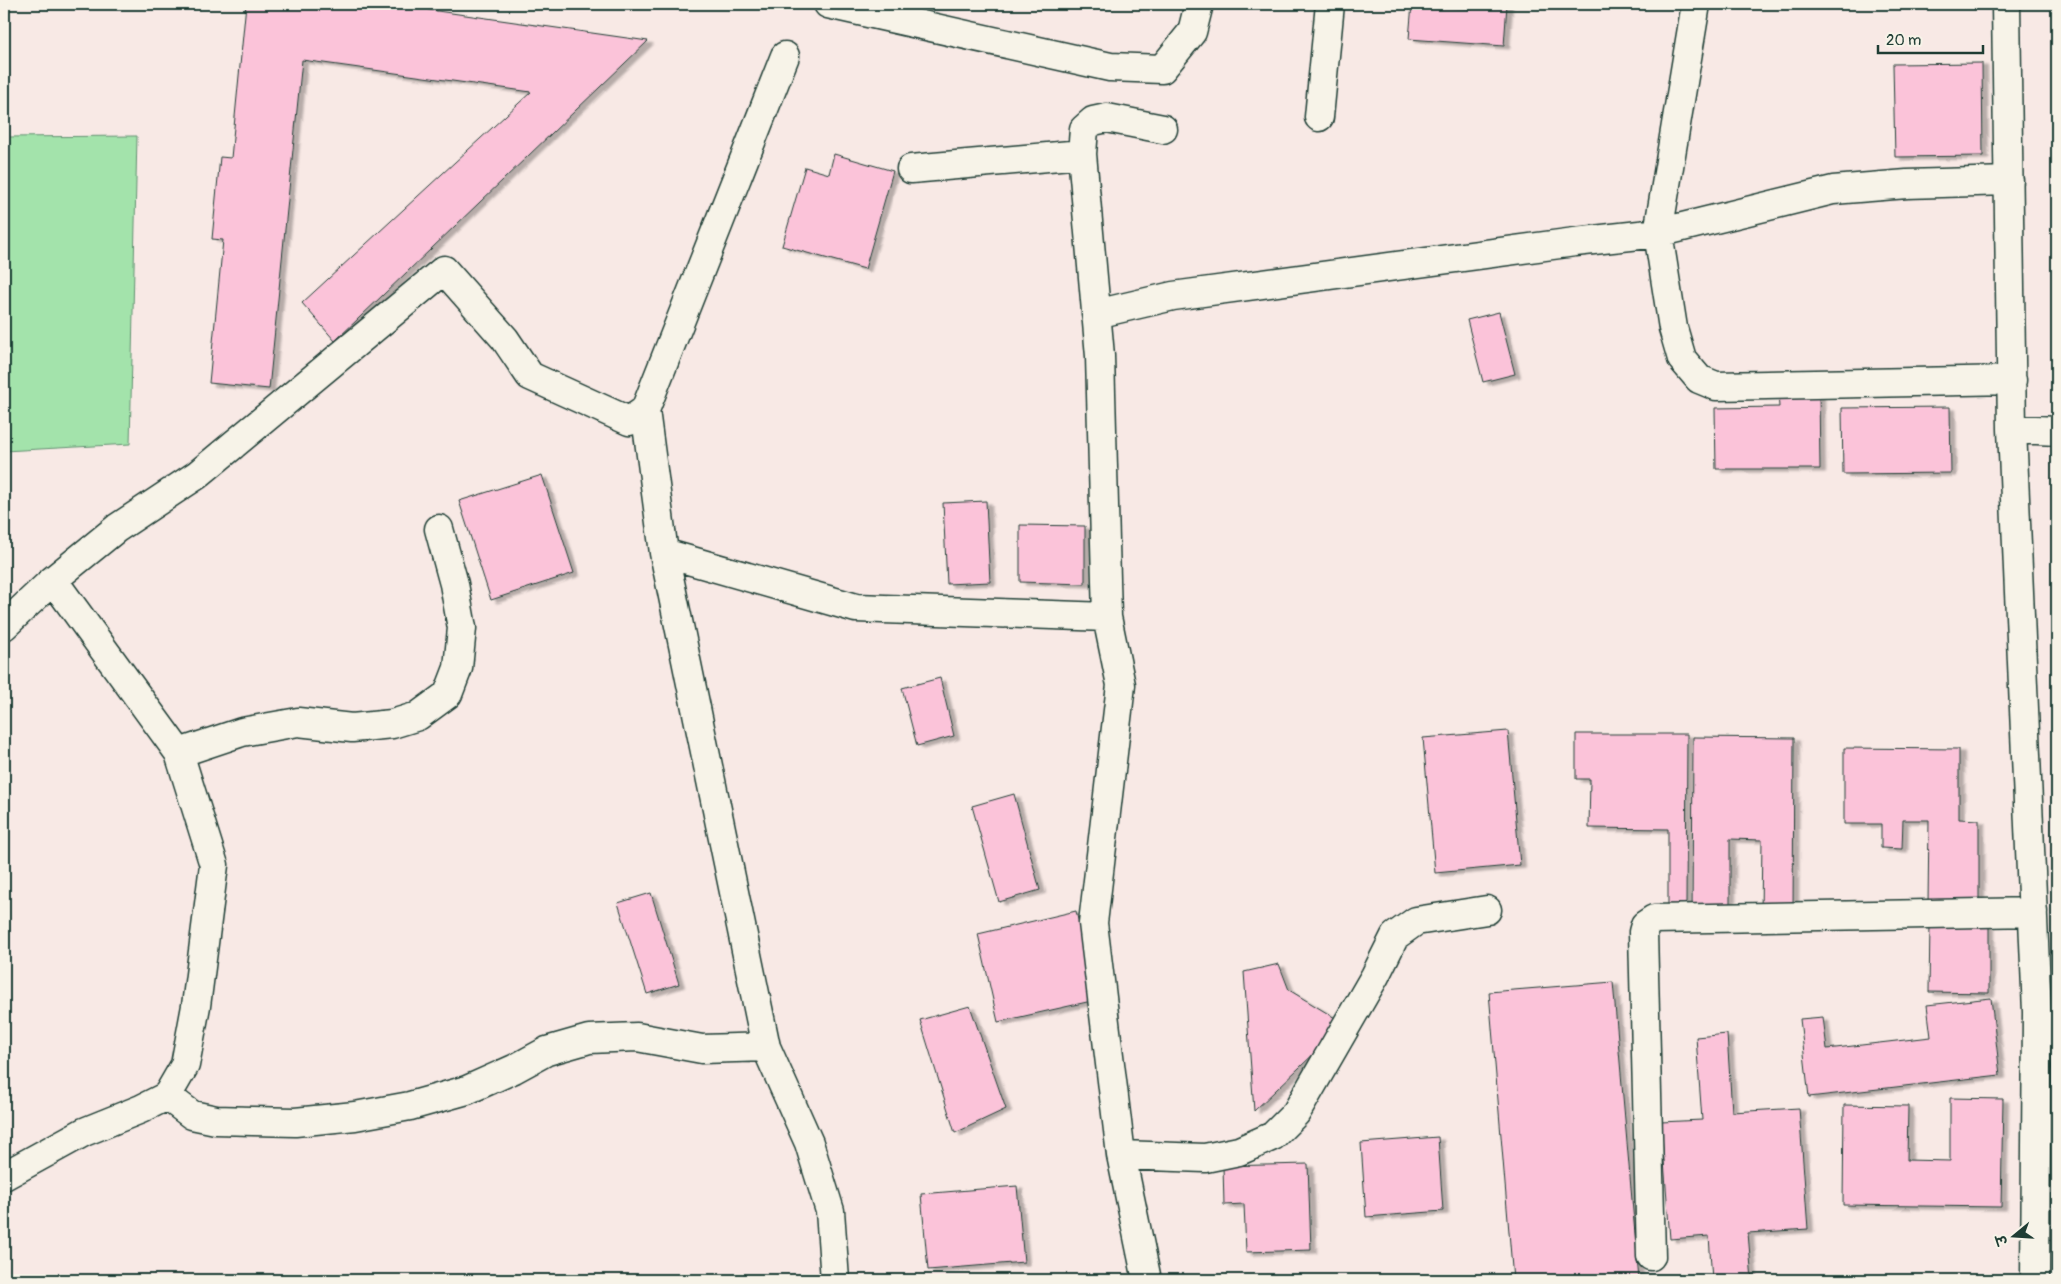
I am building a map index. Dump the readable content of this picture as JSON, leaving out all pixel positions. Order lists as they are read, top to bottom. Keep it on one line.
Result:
{"scale_bar":"20 m","north":"left"}
